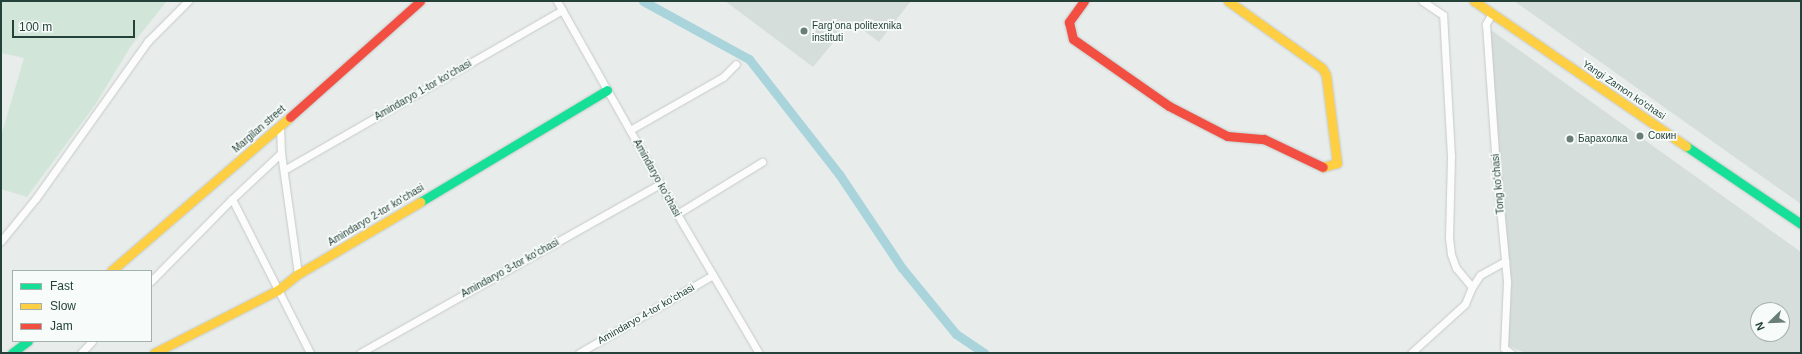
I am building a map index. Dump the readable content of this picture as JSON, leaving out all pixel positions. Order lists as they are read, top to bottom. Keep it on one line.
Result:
{"streets":{"street":["Amindaryo 1-tor koʻchasi","Yangi Zamon ko'chasi","Margilan street","Amindaryo koʻchasi","Tong koʻchasi","Amindaryo 2-tor koʻchasi","Amindaryo 3-tor koʻchasi","Amindaryo 4-tor koʻchasi"]},"crossings":[["Amindaryo 1-tor koʻchasi","Amindaryo koʻchasi"],["Yangi Zamon ko'chasi","Tong koʻchasi"],["Amindaryo koʻchasi","Amindaryo 2-tor koʻchasi"],["Amindaryo koʻchasi","Amindaryo 3-tor koʻchasi"],["Amindaryo koʻchasi","Amindaryo 4-tor koʻchasi"]],"places":["Fargʻona politexnika instituti","Сокин","Барахолка"],"legend":["Fast","Slow","Jam"],"scale_bar":"100 m","north":"bottom left"}
